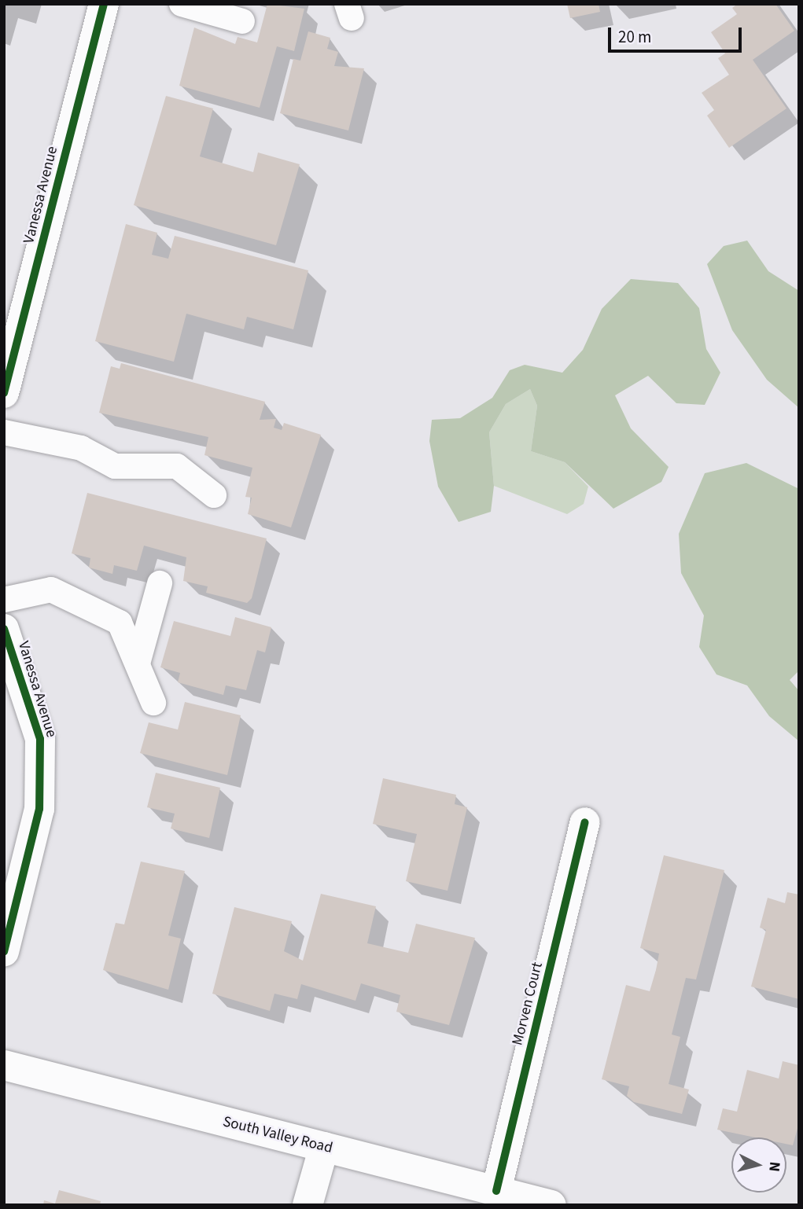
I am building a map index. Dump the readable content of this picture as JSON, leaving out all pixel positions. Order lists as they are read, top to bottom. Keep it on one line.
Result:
{"streets":{"street":["Vanessa Avenue","Morven Court","South Valley Road"]},"crossings":[["Morven Court","South Valley Road"]],"scale_bar":"20 m","north":"right"}
